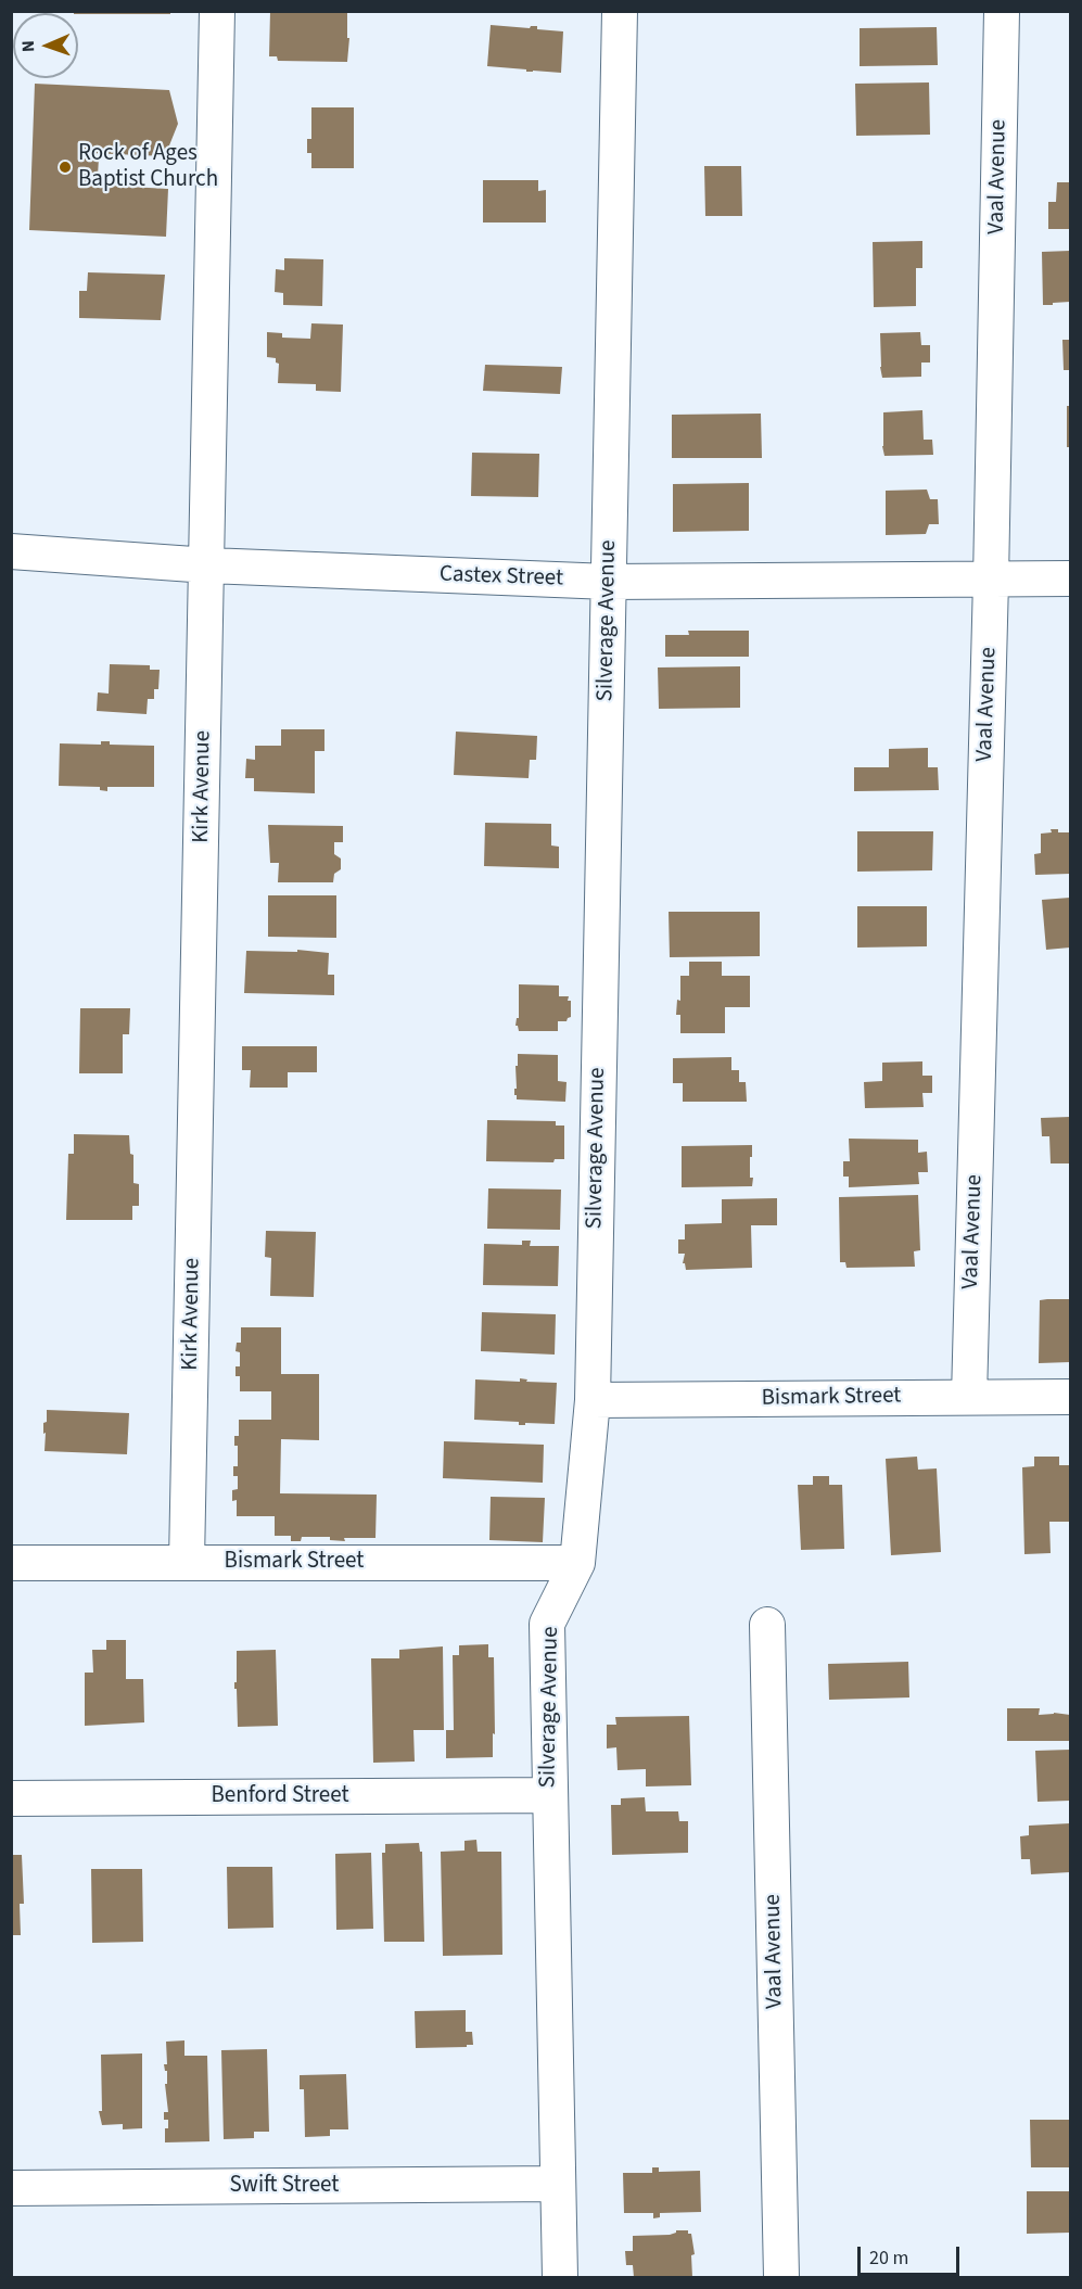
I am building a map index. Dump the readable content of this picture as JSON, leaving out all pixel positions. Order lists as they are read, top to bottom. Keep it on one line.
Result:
{"streets":{"street":["Vaal Avenue","Castex Street","Silverage Avenue","Kirk Avenue","Bismark Street","Benford Street","Swift Street"]},"crossings":[["Vaal Avenue","Castex Street"],["Vaal Avenue","Bismark Street"],["Castex Street","Silverage Avenue"],["Castex Street","Kirk Avenue"],["Silverage Avenue","Bismark Street"],["Silverage Avenue","Benford Street"],["Silverage Avenue","Swift Street"],["Kirk Avenue","Bismark Street"]],"places":["Rock of Ages Baptist Church"],"scale_bar":"20 m","north":"left"}
